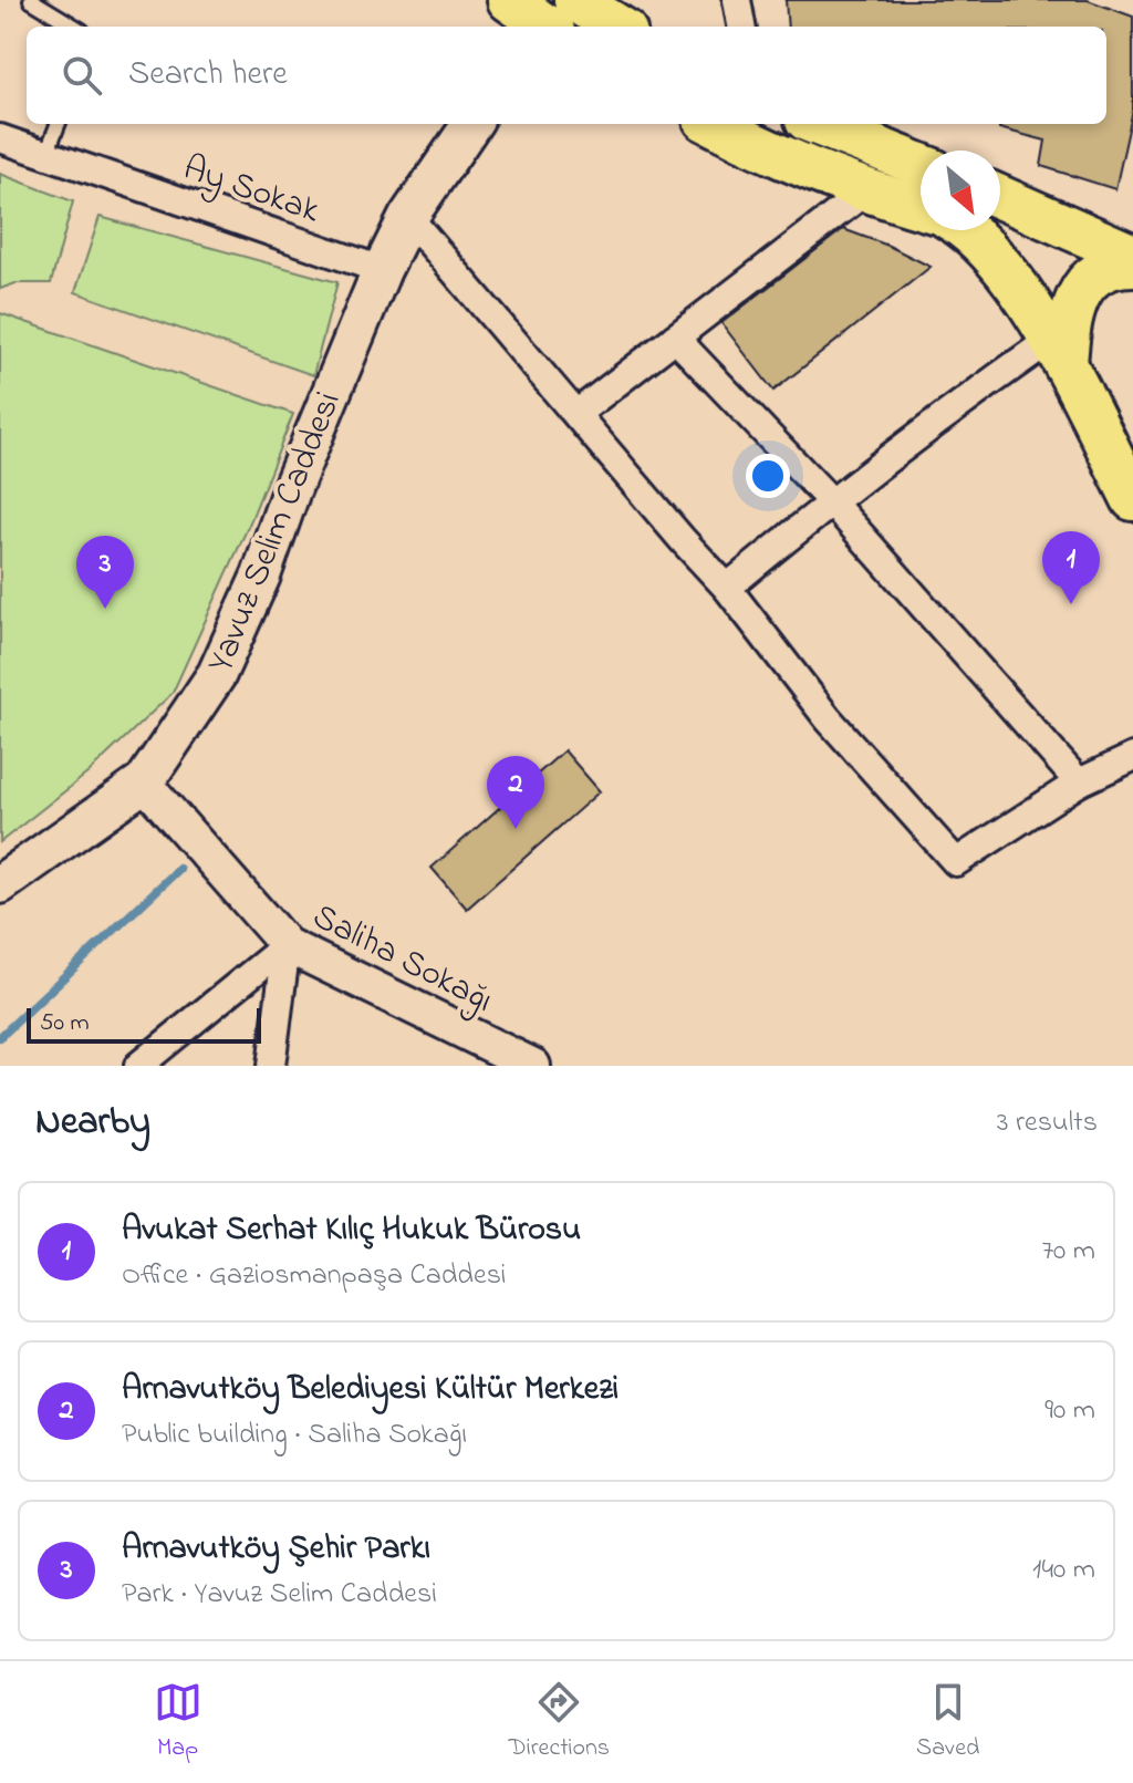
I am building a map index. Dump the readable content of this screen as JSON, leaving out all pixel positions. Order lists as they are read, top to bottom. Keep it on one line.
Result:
{"streets":{"main road":["Yavuz Selim Caddesi"],"street":["Ay Sokak","Saliha Sokağı"]},"crossings":[["Ay Sokak","Yavuz Selim Caddesi"],["Yavuz Selim Caddesi","Saliha Sokağı"]],"scale_bar":"50 m","north":"bottom right","page":{"search":"Search here","pins":["1","3","2"],"scale":"50 m","heading":["Nearby","3 results"],"list":[{"mark":"1","name":"Avukat Serhat Kılıç Hukuk Bürosu","note":"Office · Gaziosmanpaşa Caddesi","value":"70 m"},{"mark":"2","name":"Arnavutköy Belediyesi Kültür Merkezi","note":"Public building · Saliha Sokağı","value":"90 m"},{"mark":"3","name":"Arnavutköy Şehir Parkı","note":"Park · Yavuz Selim Caddesi","value":"140 m"}],"nav":["Map","Directions","Saved"]}}
